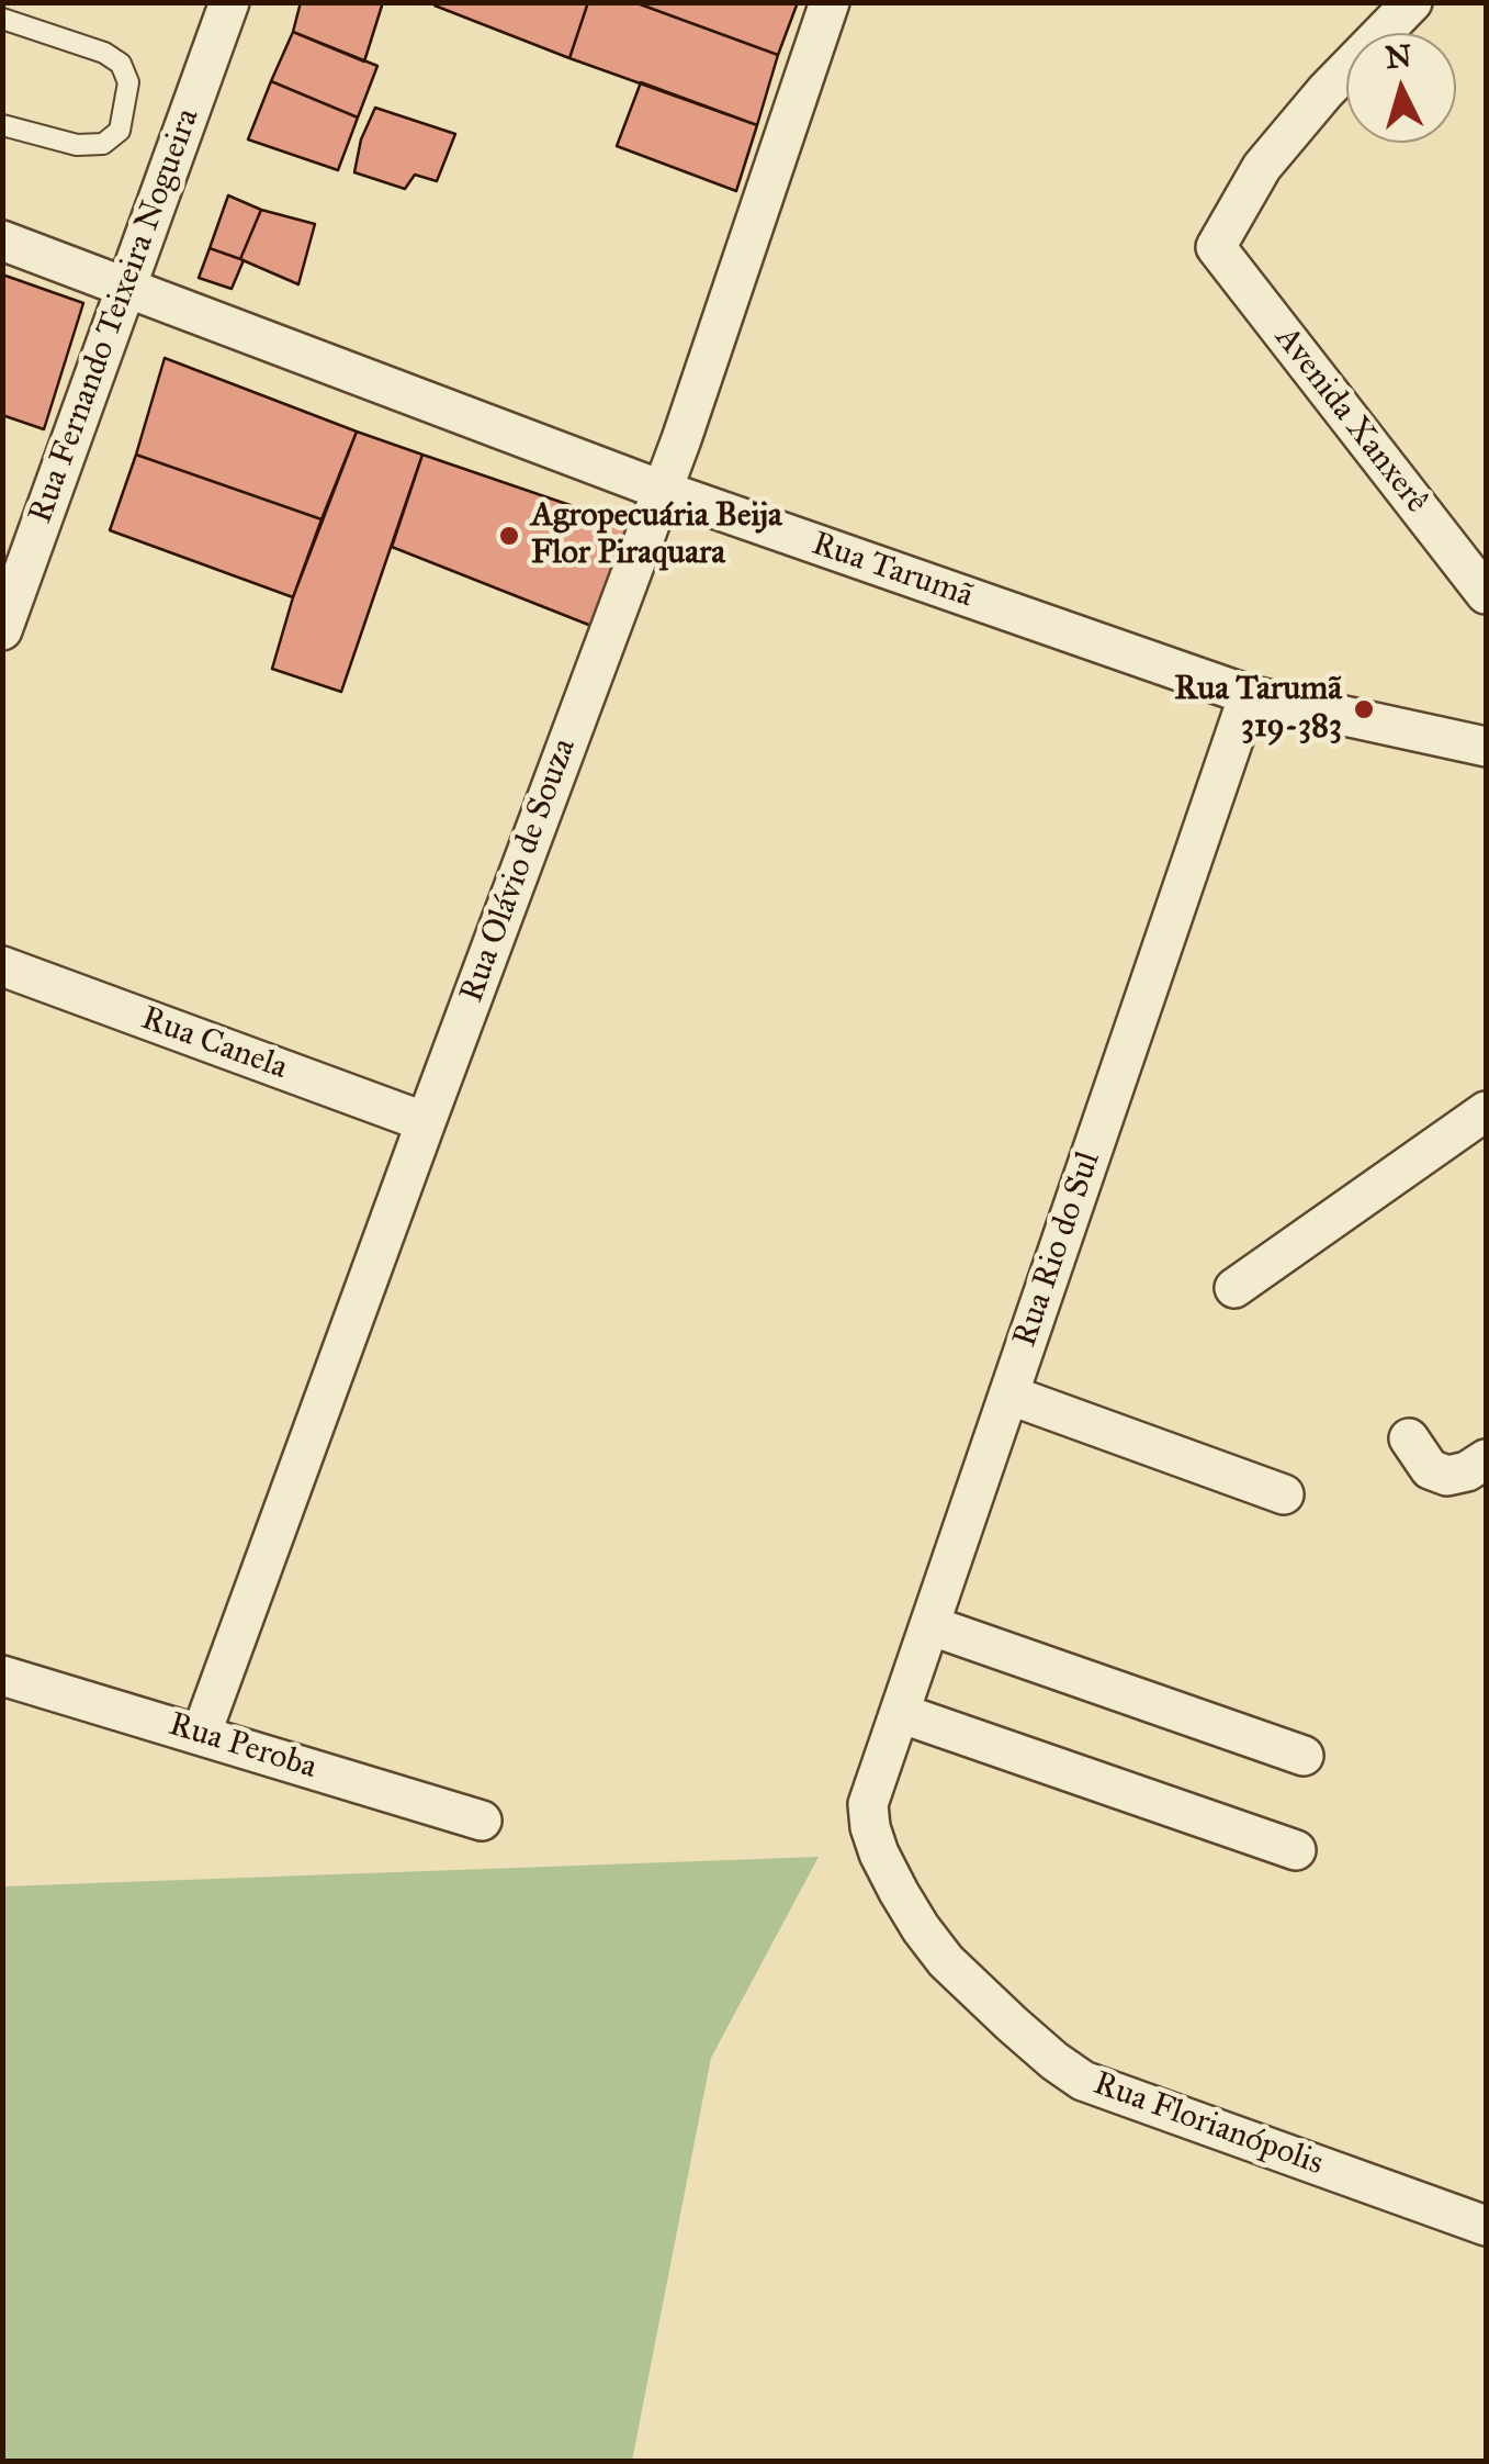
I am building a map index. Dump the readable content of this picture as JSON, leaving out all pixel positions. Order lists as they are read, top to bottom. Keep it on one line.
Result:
{"streets":{"street":["Rua Fernando Teixeira Nogueira","Avenida Xanxerê","Rua Tarumã","Rua Olávio de Souza","Rua Canela","Rua Rio do Sul","Rua Peroba","Rua Florianópolis"]},"crossings":[["Rua Fernando Teixeira Nogueira","Rua Tarumã"],["Rua Tarumã","Rua Olávio de Souza"],["Rua Tarumã","Rua Rio do Sul"],["Rua Olávio de Souza","Rua Canela"],["Rua Olávio de Souza","Rua Peroba"],["Rua Rio do Sul","Rua Florianópolis"]],"places":["Agropecuária Beija Flor Piraquara","Rua Tarumã 319-383"],"north":"top"}
